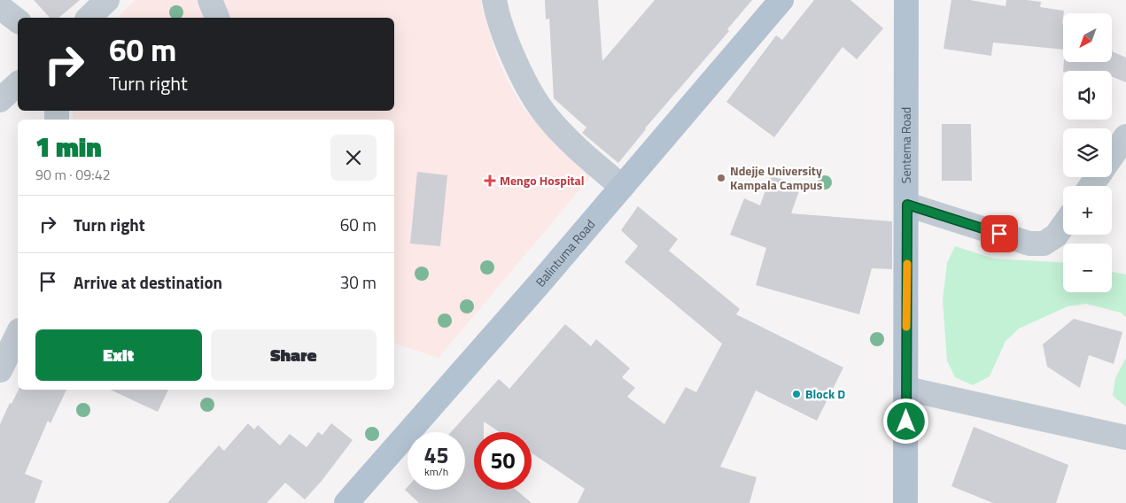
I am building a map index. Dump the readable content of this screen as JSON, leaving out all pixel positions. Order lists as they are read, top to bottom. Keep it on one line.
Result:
{"streets":{"main road":["Sentema Road","Balintuma Road"]},"places":{"other":["Ndejje University Kampala Campus","Block D"],"health":["Mengo Hospital"]},"north":"bottom left","page":{"map_buttons":["+","−"],"turn":["60 m","Turn right"],"heading":["1 min","90 m · 09:42"],"list":[{"name":"Turn right","value":"60 m"},{"name":"Arrive at destination","value":"30 m"}],"buttons":["Exit","Share"],"speed":"45 km/h","limit":"50"}}
